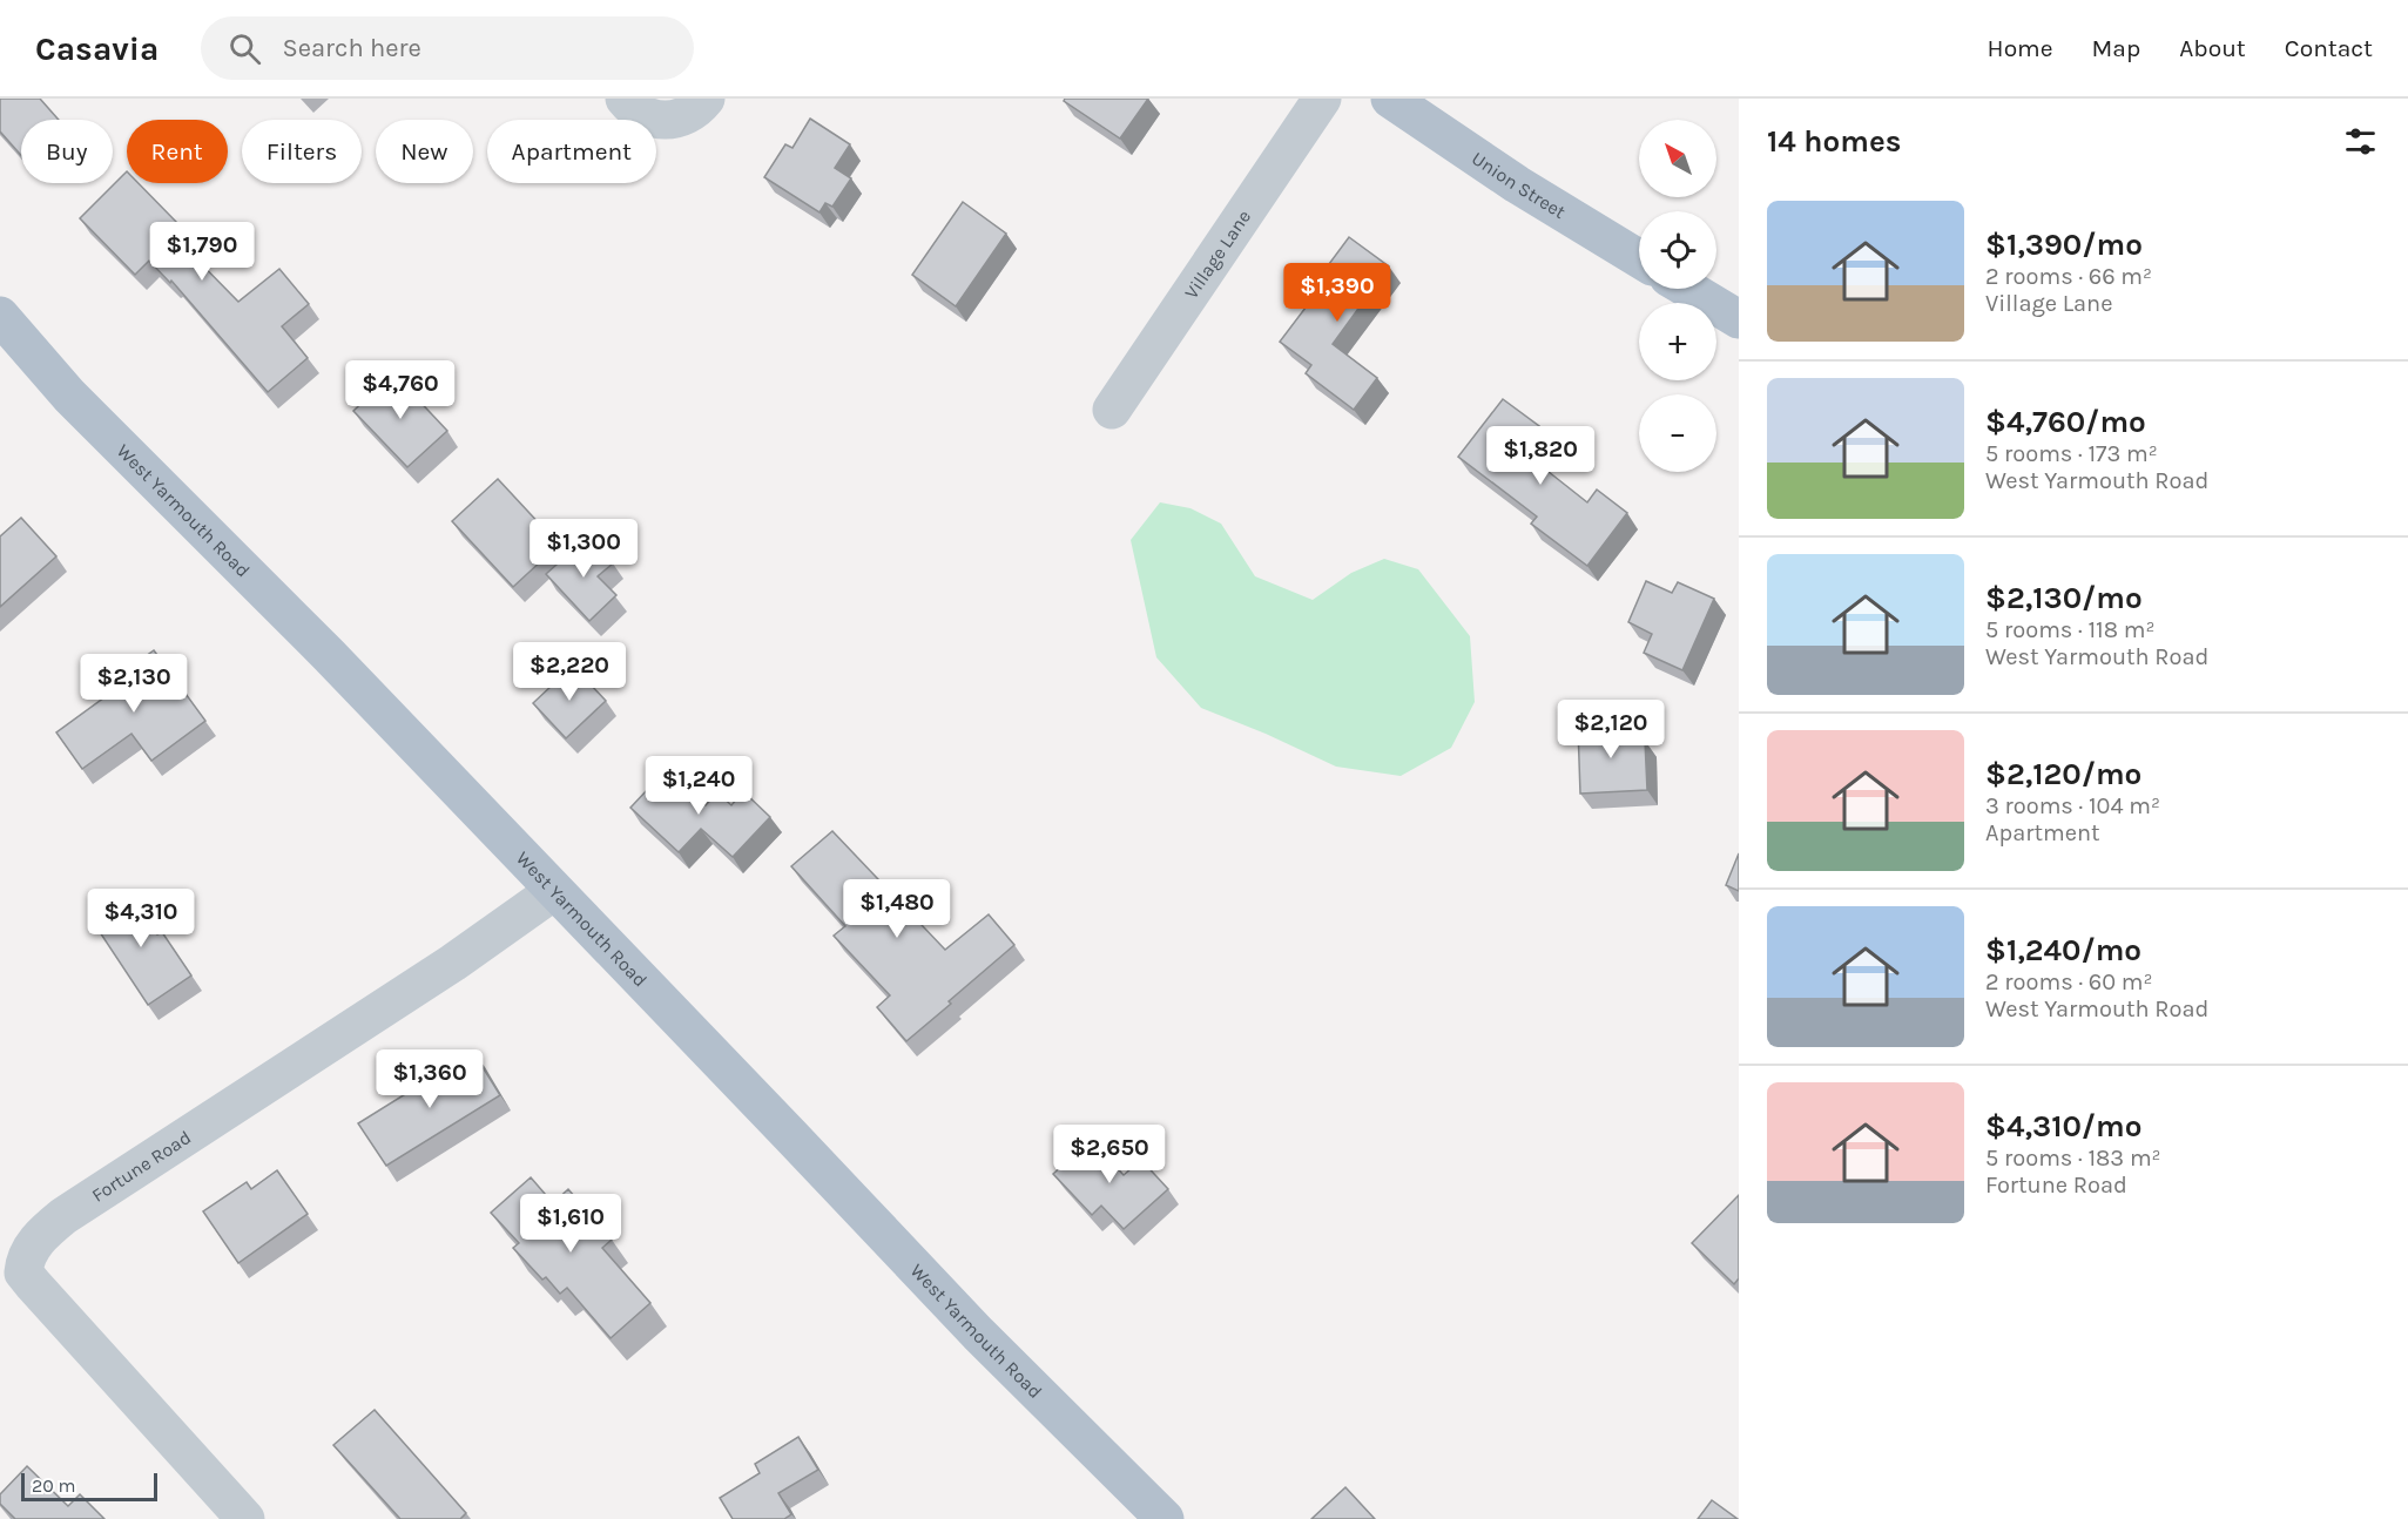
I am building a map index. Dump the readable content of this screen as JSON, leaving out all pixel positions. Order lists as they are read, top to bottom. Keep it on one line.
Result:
{"streets":{"main road":["Union Street","West Yarmouth Road"],"street":["Village Lane","Fortune Road"]},"crossings":[["West Yarmouth Road","Fortune Road"]],"scale_bar":"20 m","north":"top left","page":{"header":"Casavia","search":"Search here","nav":["Home","Map","About","Contact"],"heading":"14 homes","map_buttons":["+","−"],"chip":["Buy","Rent","Filters","New","Apartment"],"list":[{"name":"$1,390/mo","note":"2 rooms · 66 m² · Village Lane"},{"name":"$4,760/mo","note":"5 rooms · 173 m² · West Yarmouth Road"},{"name":"$2,130/mo","note":"5 rooms · 118 m² · West Yarmouth Road"},{"name":"$2,120/mo","note":"3 rooms · 104 m² · Apartment"},{"name":"$1,240/mo","note":"2 rooms · 60 m² · West Yarmouth Road"},{"name":"$4,310/mo","note":"5 rooms · 183 m² · Fortune Road"}],"price":["$1,790","$1,390","$4,760","$1,820","$1,300","$2,220","$2,130","$2,120","$1,240","$1,480","$4,310","$1,360","$2,650","$1,610"],"scale":"20 m"}}
